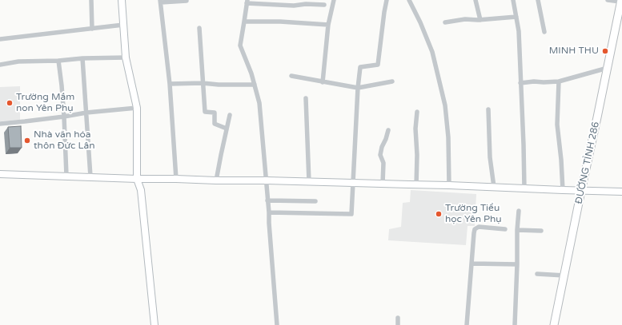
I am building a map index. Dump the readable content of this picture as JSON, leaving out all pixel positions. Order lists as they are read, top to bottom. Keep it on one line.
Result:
{"streets":{"main road":["ĐƯỜNG TỈNH 286"]},"places":["MINH THU","Trường Mầm non Yên Phụ","Nhà văn hóa thôn Đức Lân","Trường Tiểu học Yên Phụ"]}
